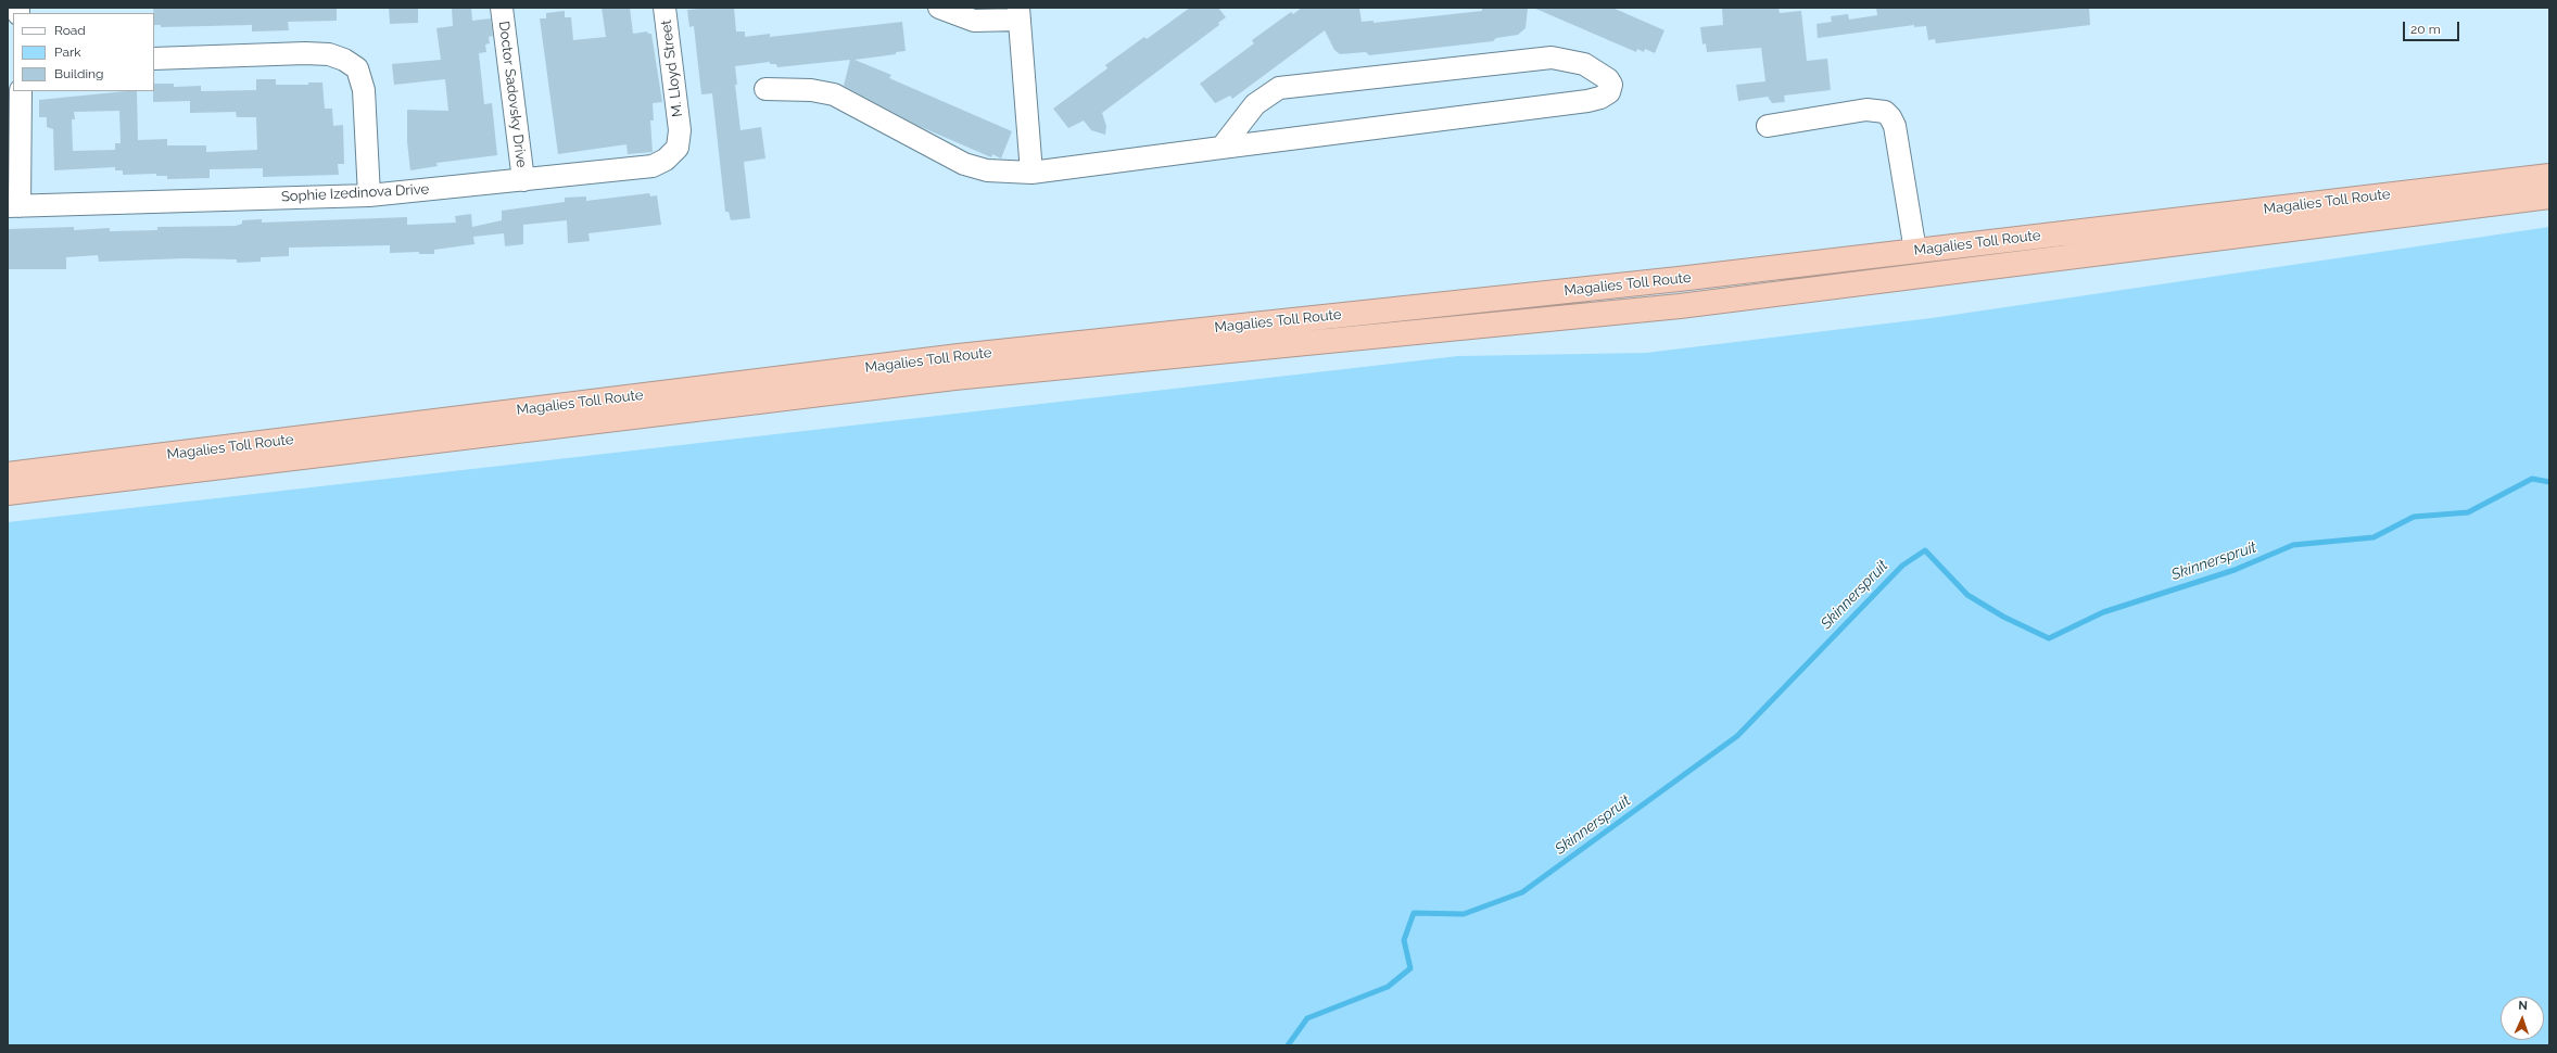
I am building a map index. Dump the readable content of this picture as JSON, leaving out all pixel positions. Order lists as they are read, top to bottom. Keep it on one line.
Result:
{"streets":{"highway":["Magalies Toll Route"],"street":["M. Lloyd Street","Doctor Sadovsky Drive","Sophie Izedinova Drive"]},"crossings":[["M. Lloyd Street","Sophie Izedinova Drive"],["Doctor Sadovsky Drive","Sophie Izedinova Drive"]],"water":["Skinnerspruit"],"legend":["Road","Park","Building"],"scale_bar":"20 m","north":"top"}
